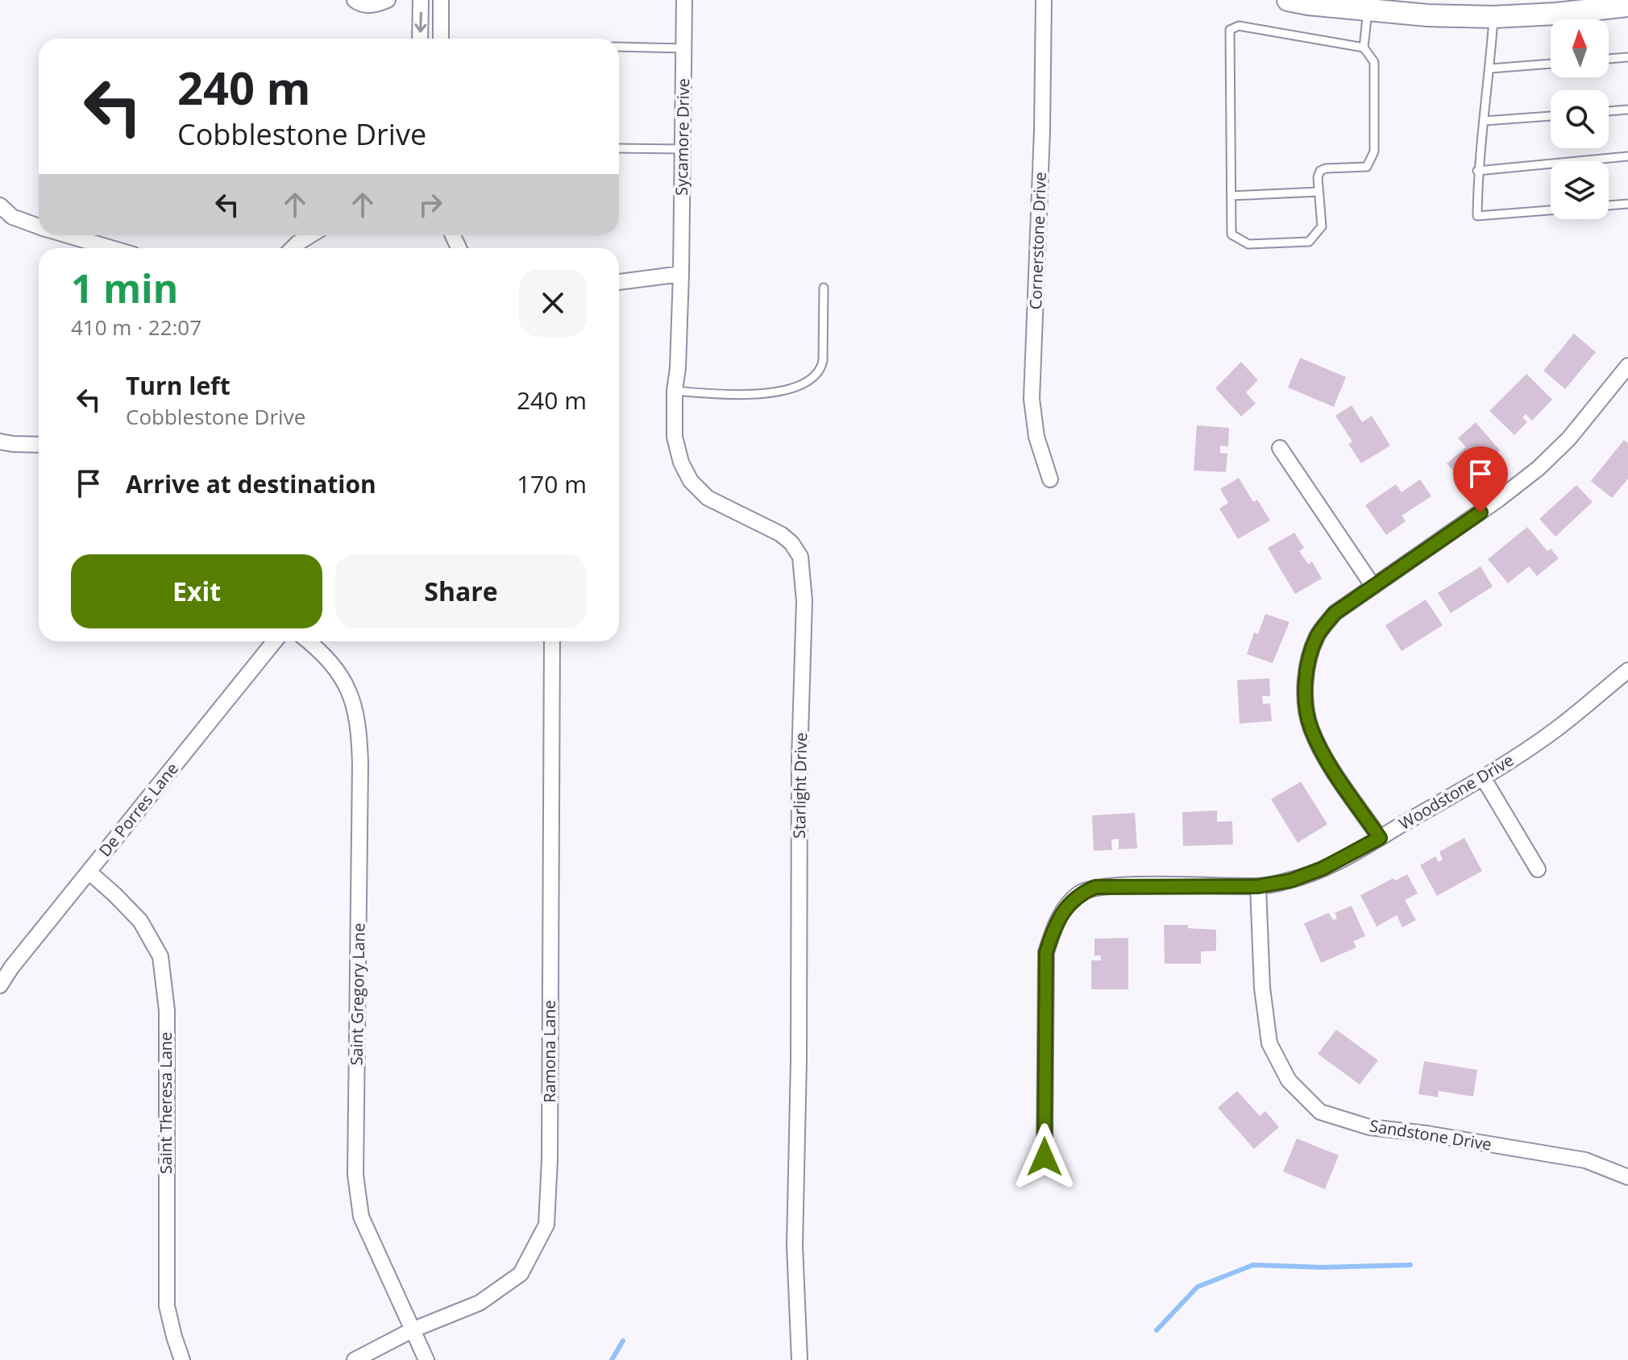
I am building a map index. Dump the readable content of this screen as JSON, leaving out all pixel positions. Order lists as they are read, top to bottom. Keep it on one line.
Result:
{"streets":{"street":["Sycamore Drive","Cornerstone Drive","Starlight Drive","Woodstone Drive","De Porres Lane","Saint Gregory Lane","Ramona Lane","Saint Theresa Lane","Sandstone Drive"]},"crossings":[["Sycamore Drive","Starlight Drive"],["Woodstone Drive","Sandstone Drive"],["De Porres Lane","Saint Theresa Lane"],["Saint Gregory Lane","Ramona Lane"]],"north":"top","page":{"turn":["240 m","Cobblestone Drive"],"heading":["1 min","410 m · 22:07"],"list":[{"name":"Turn left","note":"Cobblestone Drive","value":"240 m"},{"name":"Arrive at destination","value":"170 m"}],"buttons":["Exit","Share"]}}
